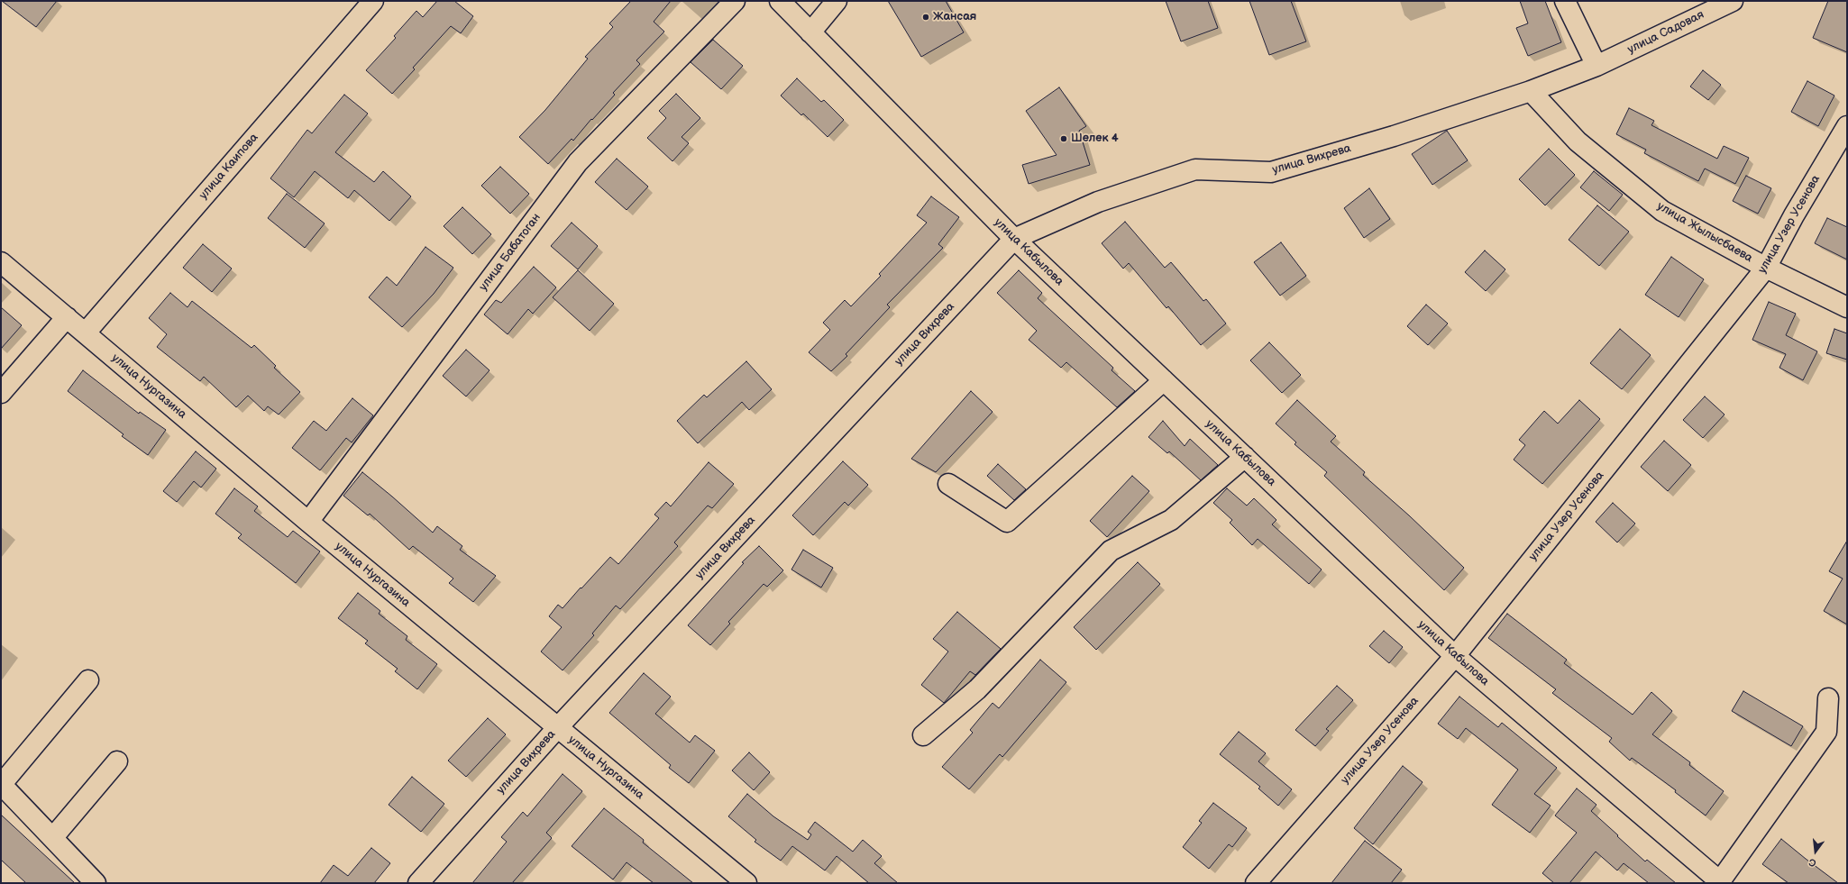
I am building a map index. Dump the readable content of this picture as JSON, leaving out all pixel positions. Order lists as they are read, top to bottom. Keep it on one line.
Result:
{"streets":{"street":["улица Садовая","улица Вихрева","улица Каипова","улица Узер Усенова","улица Жылысбаева","улица Бабатоган","улица Кабылова","улица Нургазина"]},"crossings":[["улица Садовая","улица Вихрева"],["улица Вихрева","улица Жылысбаева"],["улица Вихрева","улица Кабылова"],["улица Вихрева","улица Нургазина"],["улица Каипова","улица Нургазина"],["улица Узер Усенова","улица Жылысбаева"],["улица Узер Усенова","улица Кабылова"],["улица Бабатоган","улица Нургазина"]],"places":["Жансая","Шелек 4"],"north":"bottom"}
